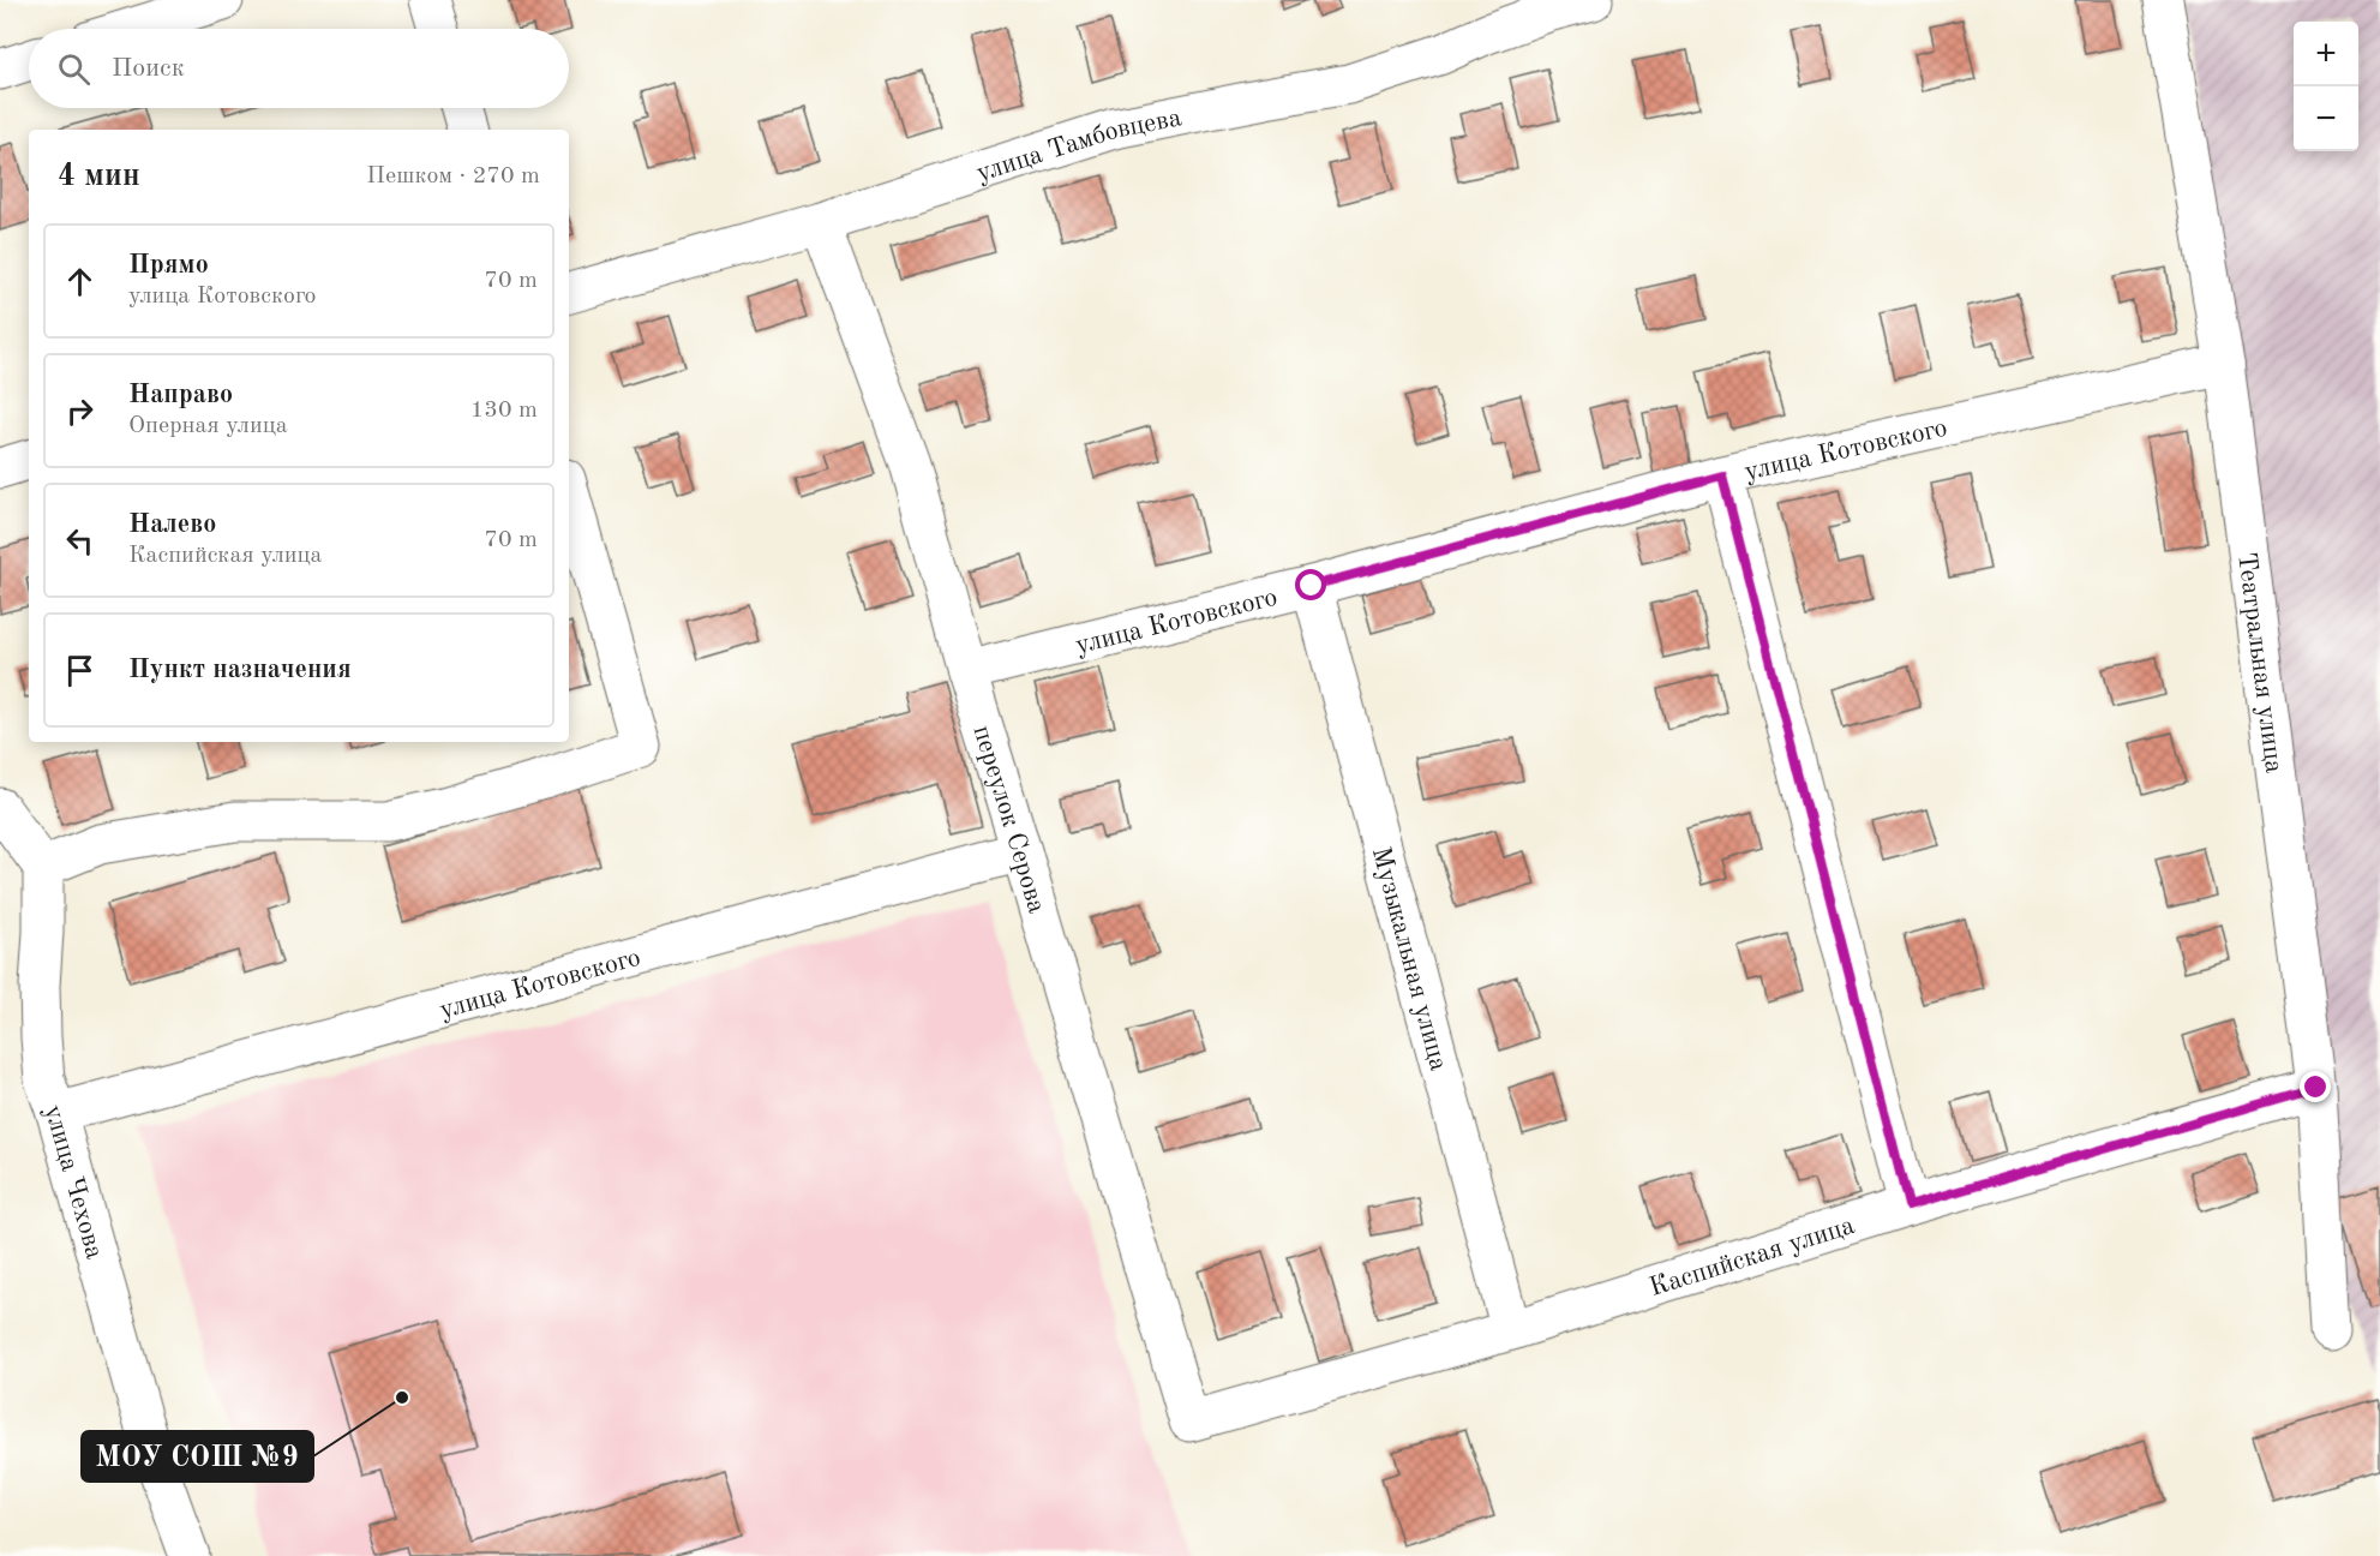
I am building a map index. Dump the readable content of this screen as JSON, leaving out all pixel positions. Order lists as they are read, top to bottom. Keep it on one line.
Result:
{"streets":{"street":["улица Тамбовцева","улица Котовского","Театральная улица","переулок Серова","Музыкальная улица","улица Чехова","Каспийская улица"]},"crossings":[["улица Тамбовцева","переулок Серова"],["улица Котовского","Театральная улица"],["улица Котовского","переулок Серова"],["улица Котовского","Музыкальная улица"],["улица Котовского","улица Чехова"],["Театральная улица","Каспийская улица"],["переулок Серова","Каспийская улица"],["Музыкальная улица","Каспийская улица"]],"places":["МОУ СОШ №9"],"page":{"map_buttons":["+","−"],"search":"Поиск","heading":["4 мин","Пешком · 270 m"],"list":[["Прямо","улица Котовского","70 m"],["Направо","Оперная улица","130 m"],["Налево","Каспийская улица","70 m"],"Пункт назначения"]}}
